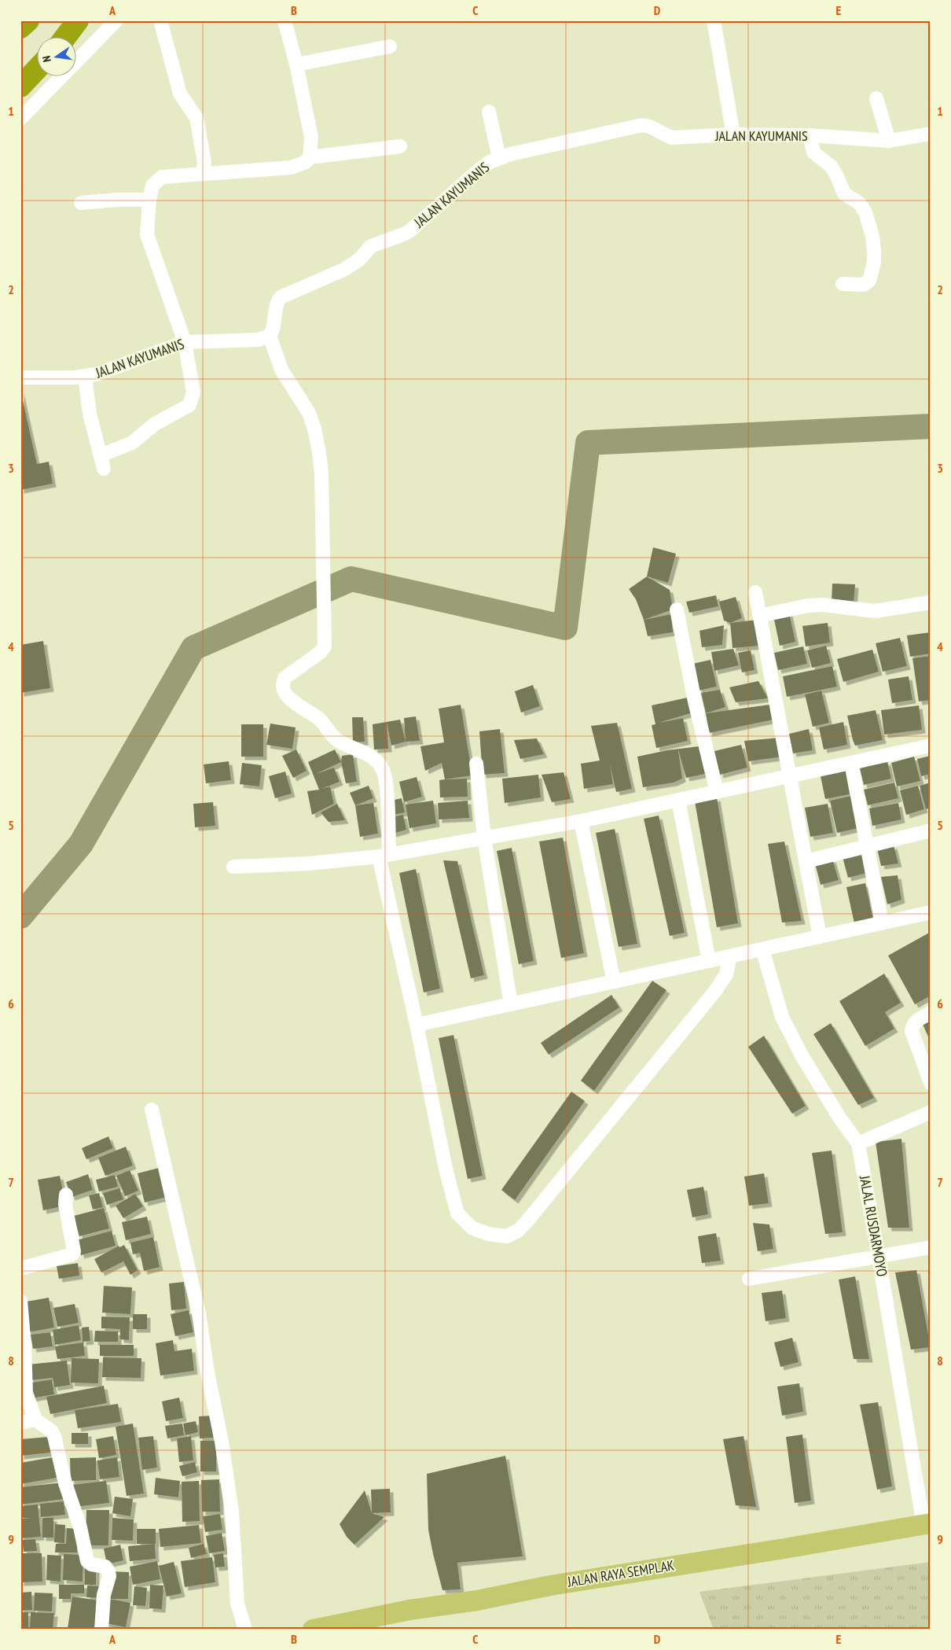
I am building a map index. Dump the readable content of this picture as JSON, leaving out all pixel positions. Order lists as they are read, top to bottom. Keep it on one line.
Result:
{"streets":{"main road":["JALAN RAYA SEMPLAK"],"street":["JALAN KAYUMANIS","JALAL RUSDARMOYO"]},"crossings":[["JALAL RUSDARMOYO","JALAN RAYA SEMPLAK"]],"north":"left","grid":{"columns":["A","B","C","D","E"],"rows":["1","2","3","4","5","6","7","8","9"]}}
